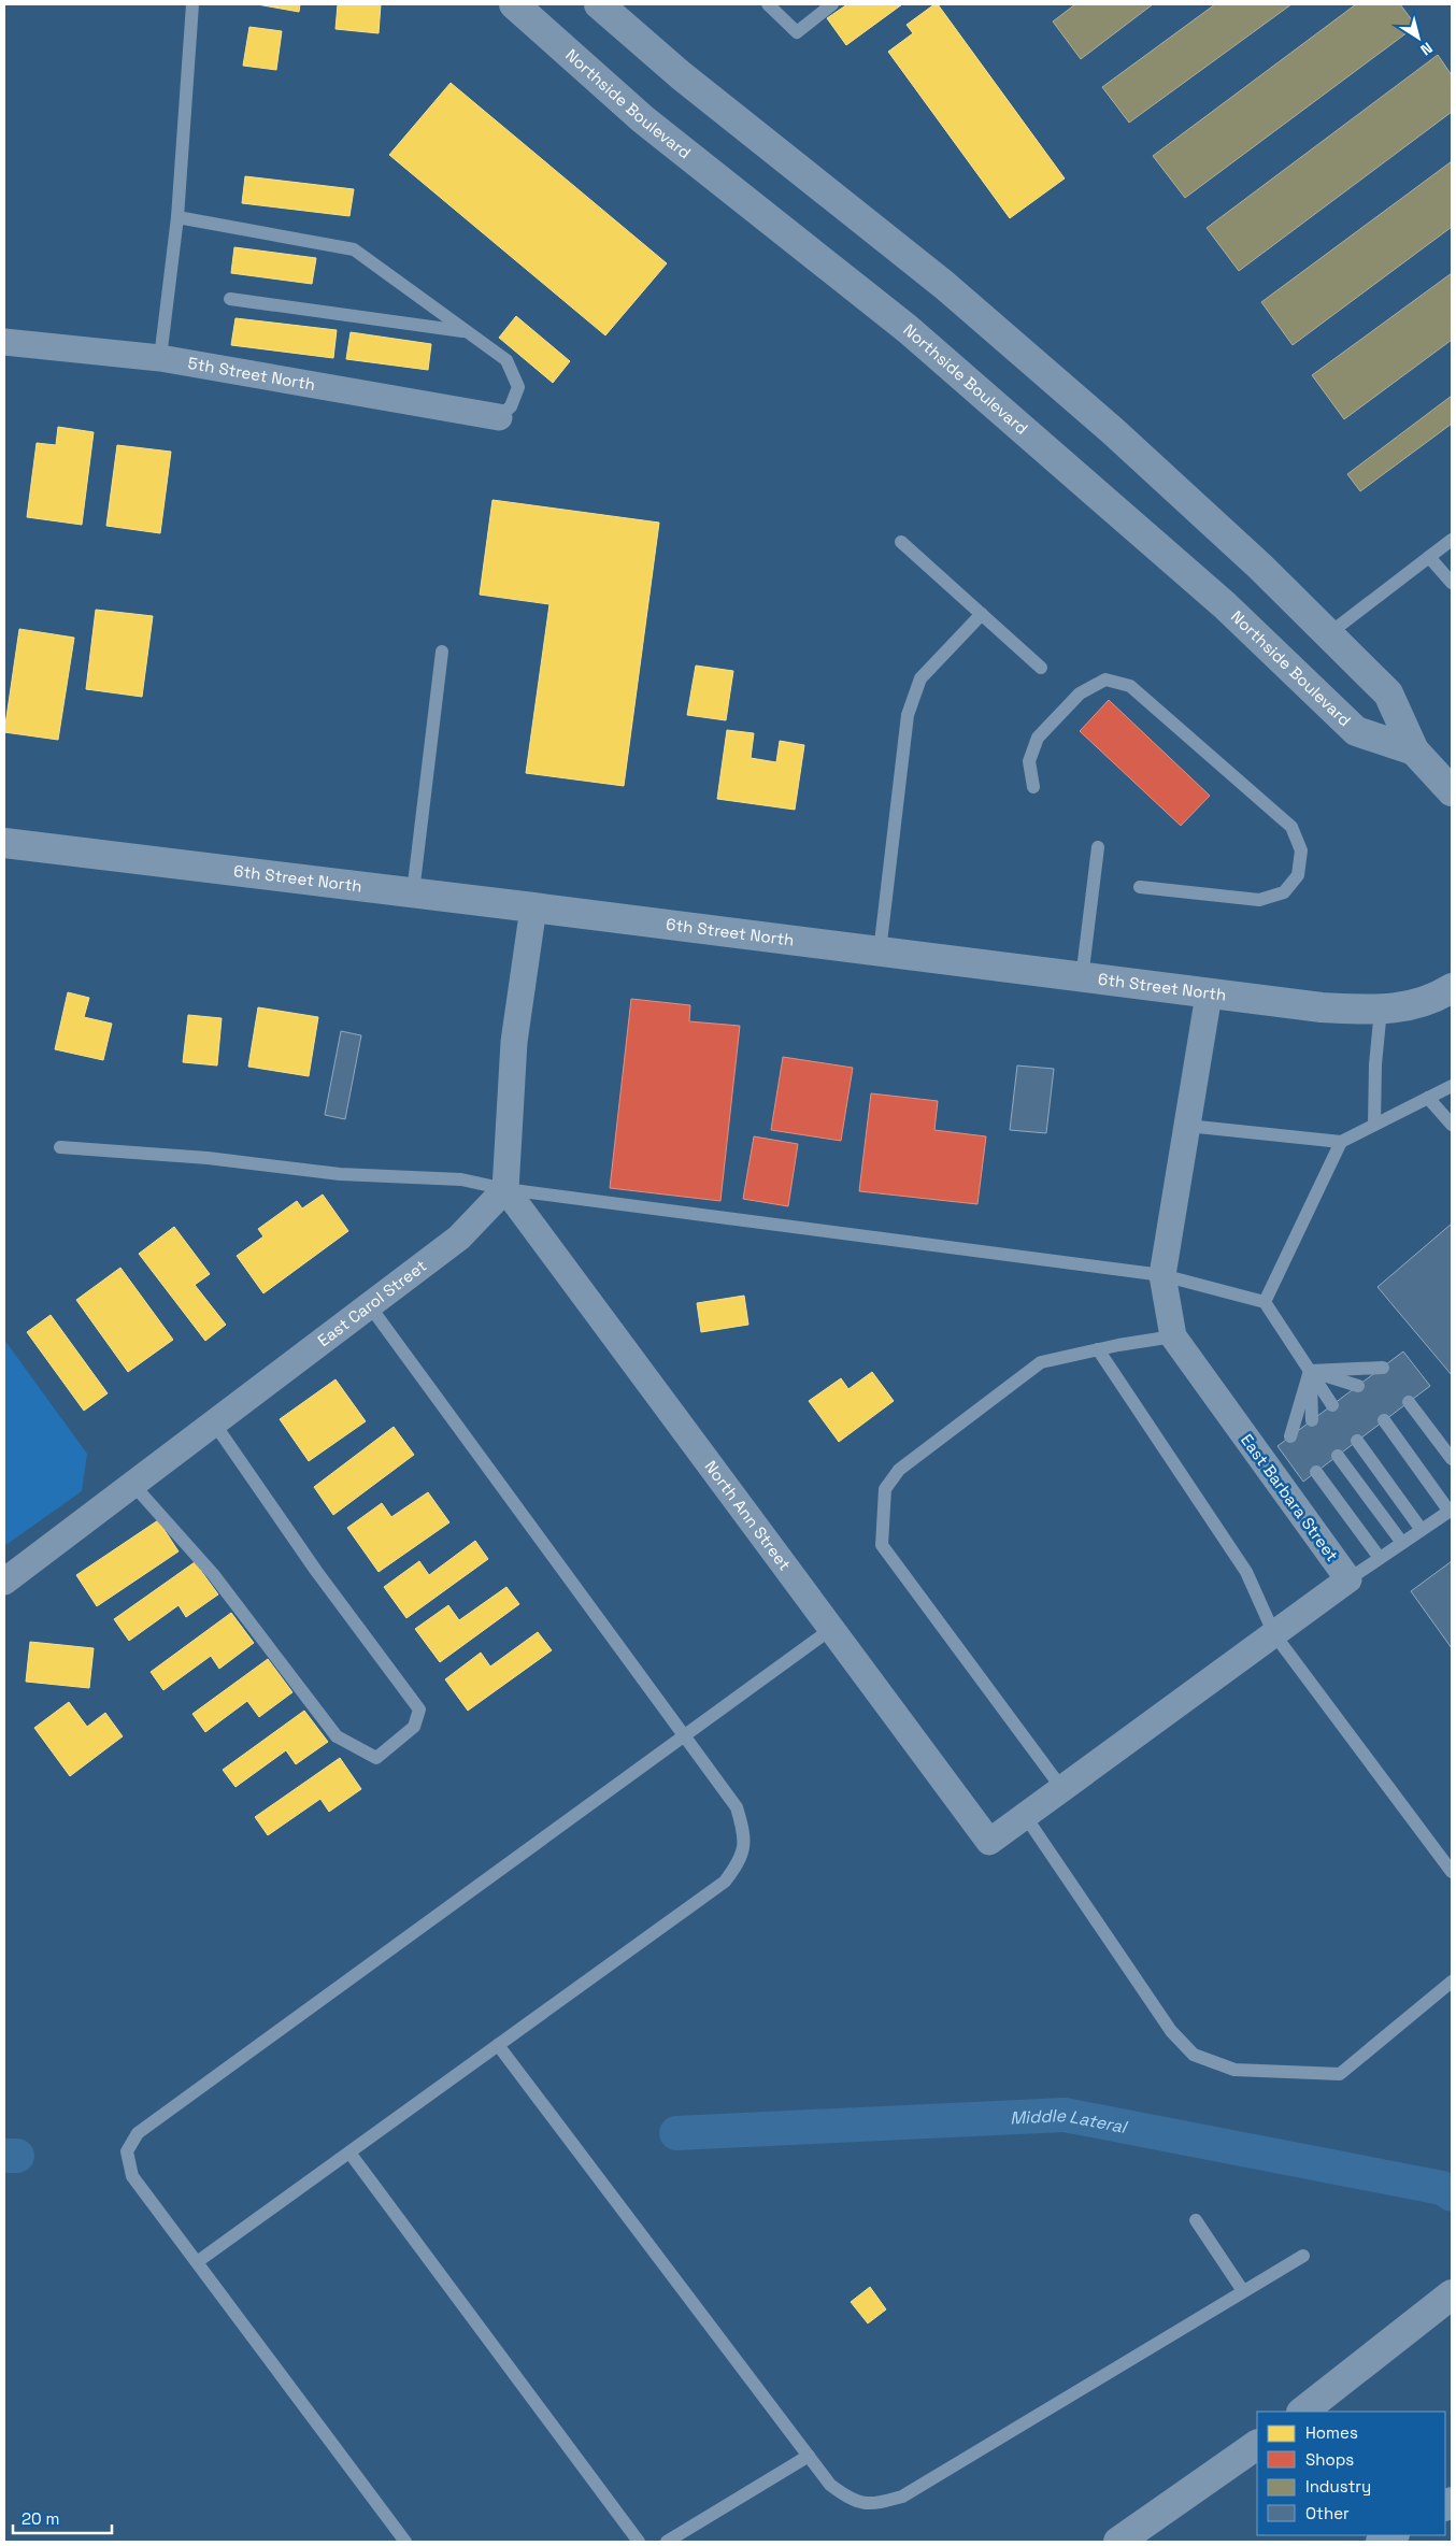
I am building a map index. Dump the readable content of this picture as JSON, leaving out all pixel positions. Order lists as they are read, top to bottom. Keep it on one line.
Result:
{"streets":{"main road":["Northside Boulevard"],"street":["5th Street North","6th Street North","East Carol Street","East Barbara Street","North Ann Street"]},"crossings":[["6th Street North","East Barbara Street"],["East Carol Street","North Ann Street"]],"water":["Middle Lateral"],"legend":["Homes","Shops","Industry","Other"],"scale_bar":"20 m","north":"bottom right"}
